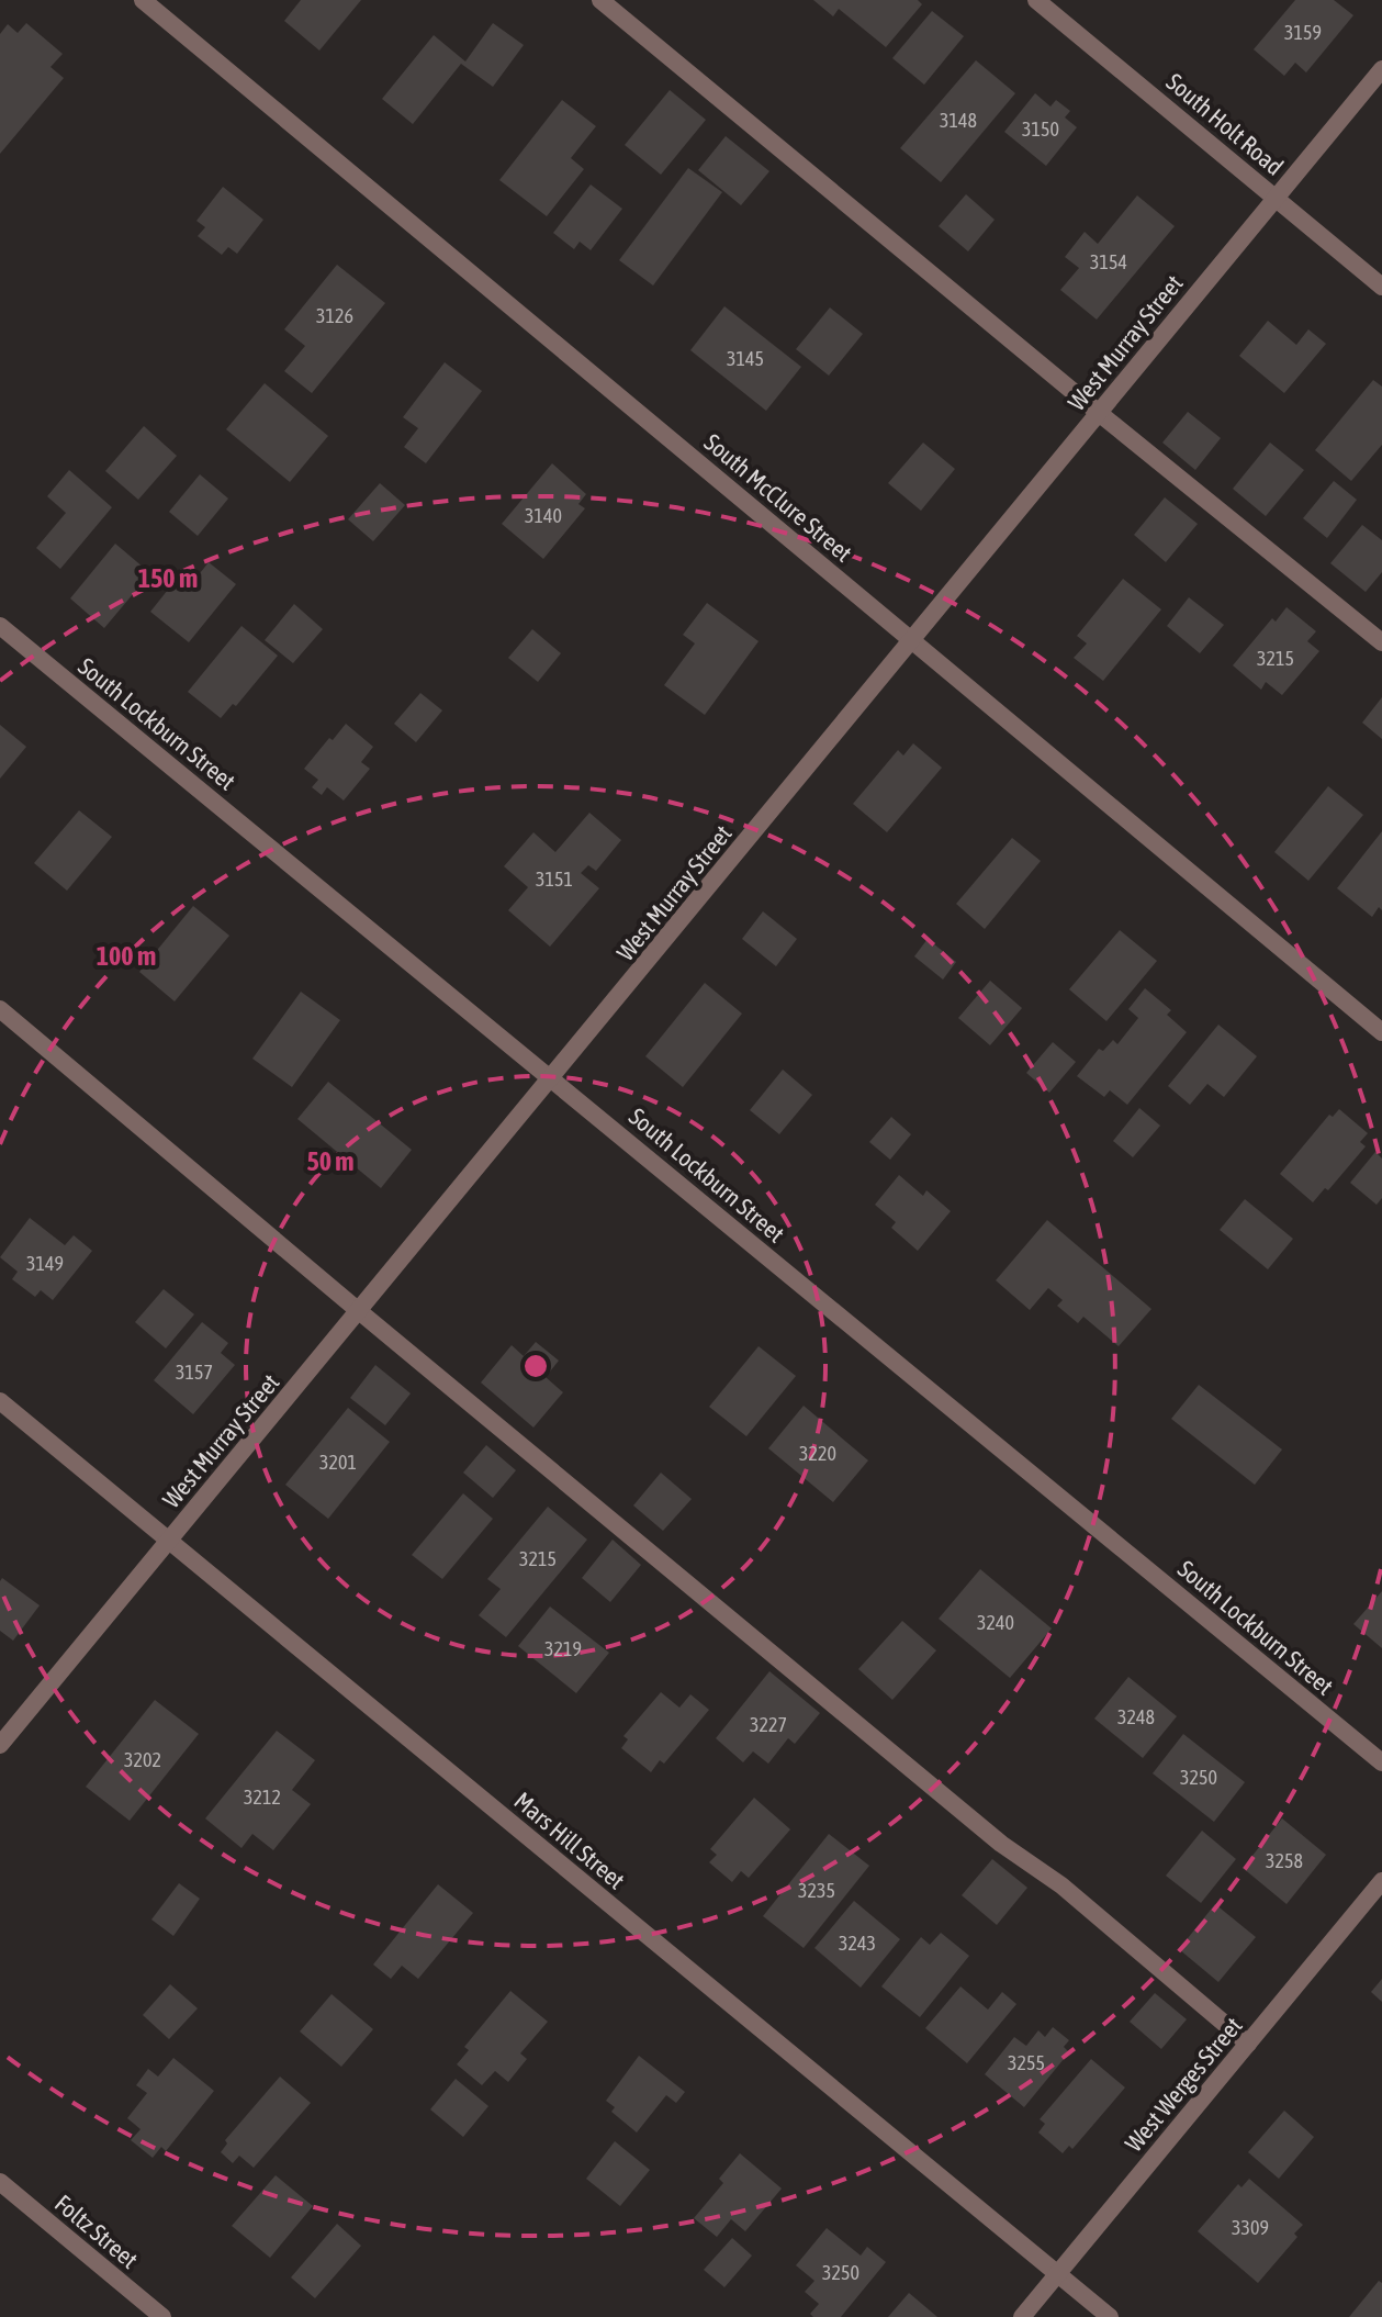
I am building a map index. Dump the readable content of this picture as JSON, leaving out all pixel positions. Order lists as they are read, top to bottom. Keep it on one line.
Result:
{"streets":{"street":["South Holt Road","West Murray Street","South McClure Street","South Lockburn Street","Mars Hill Street","West Werges Street","Foltz Street"]},"crossings":[["South Holt Road","West Murray Street"],["West Murray Street","South McClure Street"],["West Murray Street","South Lockburn Street"],["West Murray Street","Mars Hill Street"],["Mars Hill Street","West Werges Street"]],"house_numbers":["3159","3148","3150","3154","3126","3145","3140","3215","3151","3149","3157","3220","3201","3215","3240","3219","3248","3227","3202","3250","3212","3258","3235","3243","3255","3309","3250"],"rings":["150 m","100 m","50 m"]}
